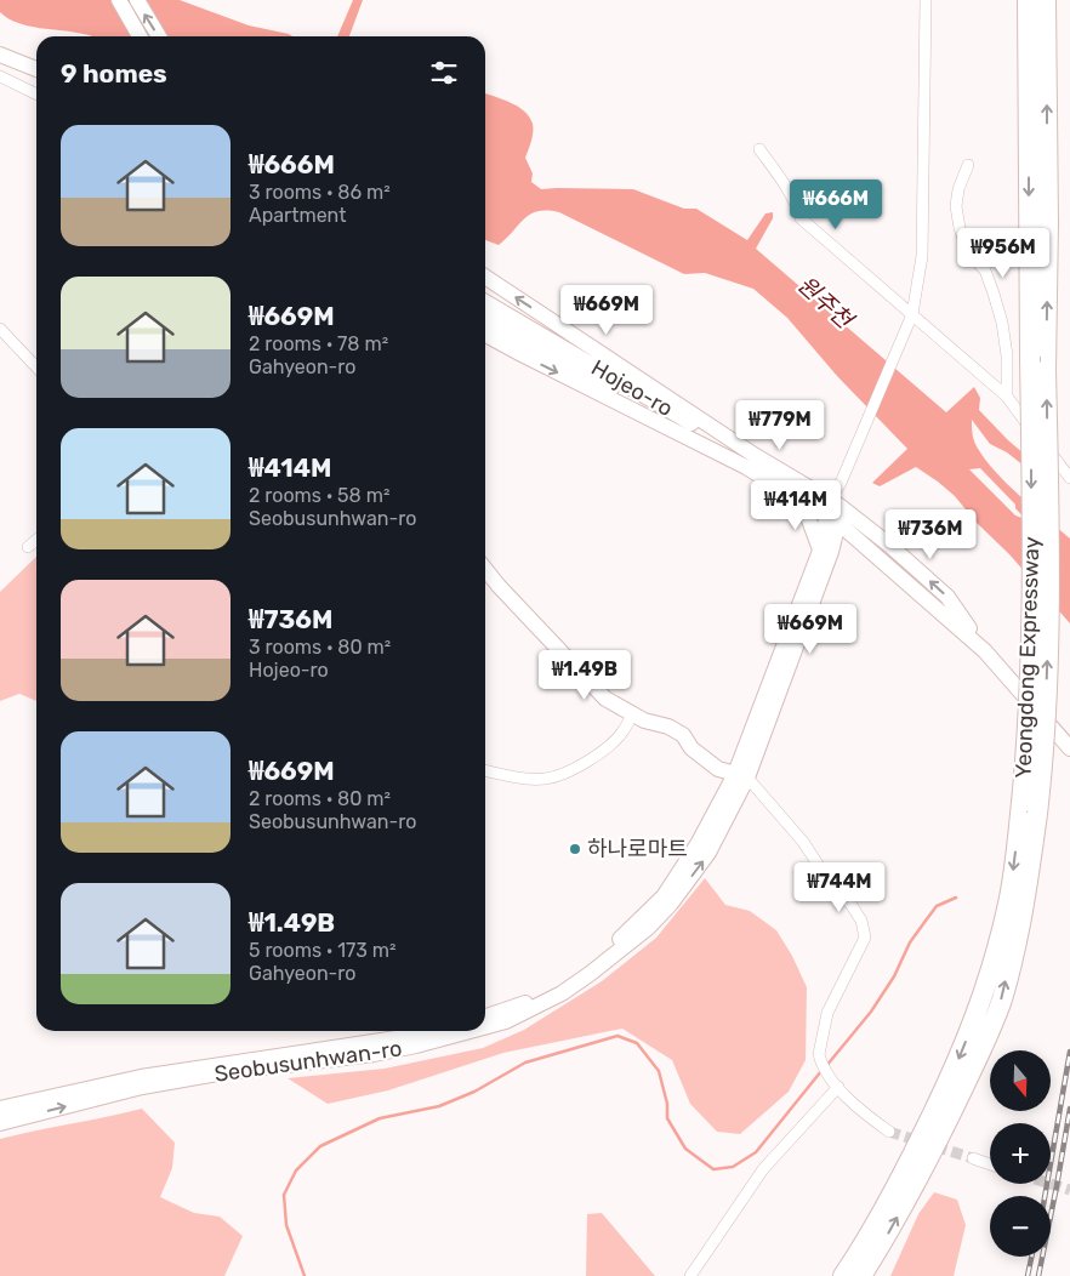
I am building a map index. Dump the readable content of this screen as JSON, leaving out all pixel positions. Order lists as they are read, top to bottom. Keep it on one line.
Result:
{"streets":{"highway":["Yeongdong Expressway"],"street":["Hojeo-ro","Seobusunhwan-ro"]},"crossings":[["Hojeo-ro","Seobusunhwan-ro"]],"water":["원주천"],"places":["하나로마트"],"north":"bottom","page":{"heading":"9 homes","list":[{"name":"₩666M","note":"3 rooms · 86 m² · Apartment"},{"name":"₩669M","note":"2 rooms · 78 m² · Gahyeon-ro"},{"name":"₩414M","note":"2 rooms · 58 m² · Seobusunhwan-ro"},{"name":"₩736M","note":"3 rooms · 80 m² · Hojeo-ro"},{"name":"₩669M","note":"2 rooms · 80 m² · Seobusunhwan-ro"},{"name":"₩1.49B","note":"5 rooms · 173 m² · Gahyeon-ro"}],"price":["₩666M","₩956M","₩669M","₩779M","₩414M","₩736M","₩669M","₩1.49B","₩744M"],"map_buttons":["+","−"]}}
